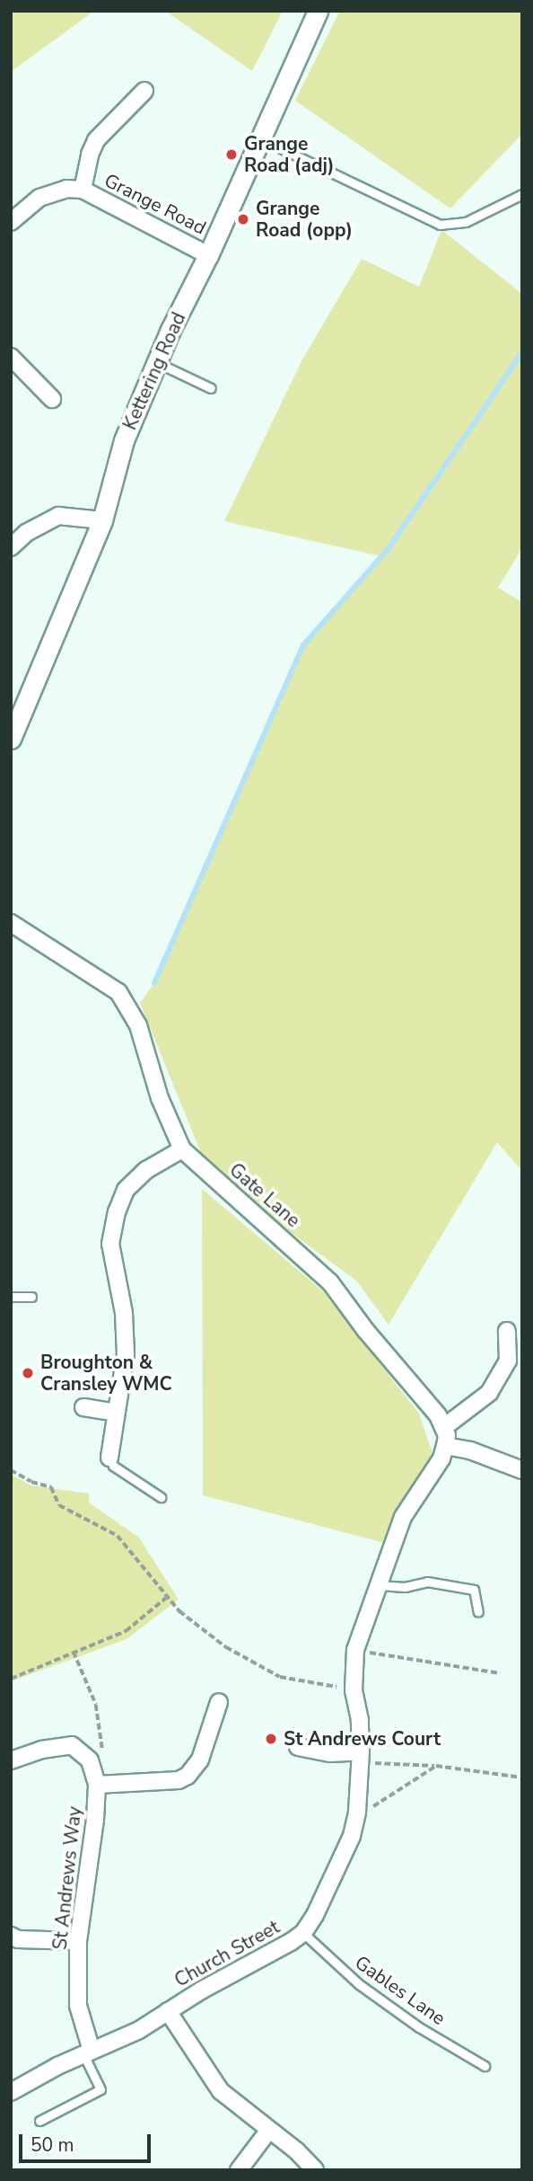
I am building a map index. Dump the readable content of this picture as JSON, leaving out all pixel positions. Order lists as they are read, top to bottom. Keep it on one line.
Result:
{"streets":{"street":["Grange Road","Kettering Road","Gate Lane","St Andrews Way","Church Street"],"lane":["Gables Lane"]},"crossings":[["Grange Road","Kettering Road"],["St Andrews Way","Church Street"],["Church Street","Gables Lane"]],"places":["Grange Road (adj)","Grange Road (opp)","Broughton & Cransley WMC","St Andrews Court"],"scale_bar":"50 m"}
